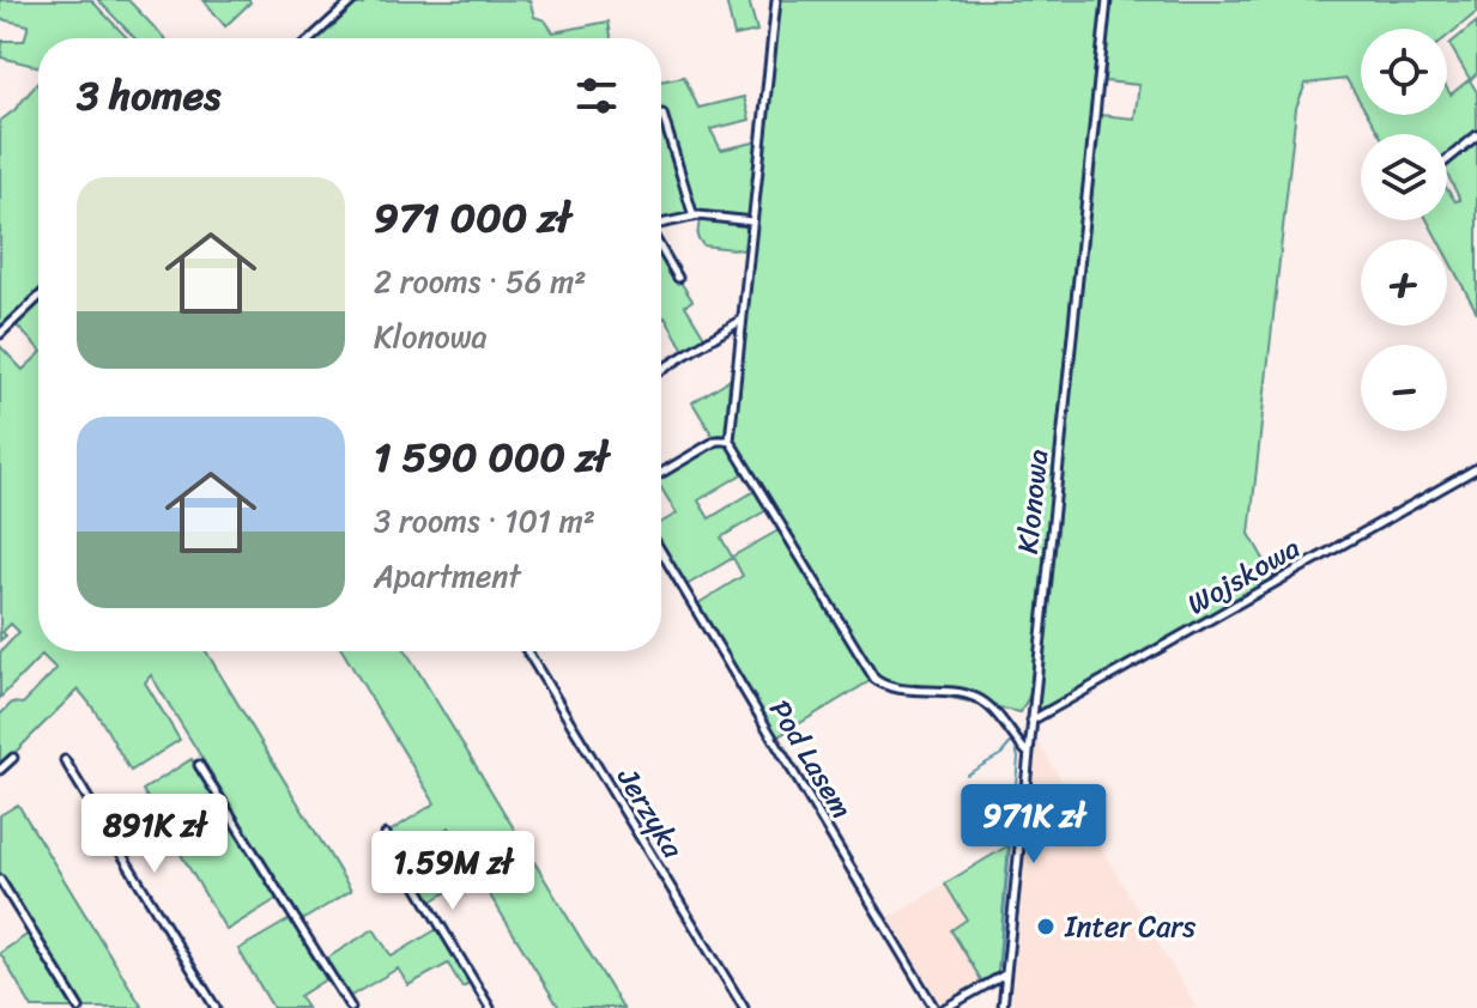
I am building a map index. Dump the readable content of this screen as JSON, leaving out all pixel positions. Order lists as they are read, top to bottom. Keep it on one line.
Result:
{"streets":{"street":["Klonowa","Wojskowa","Pod Lasem","Jerzyka"]},"crossings":[["Klonowa","Wojskowa"]],"places":["Inter Cars"],"page":{"map_buttons":["+","−"],"heading":"3 homes","list":[{"name":"971 000 zł","note":"2 rooms · 56 m² · Klonowa"},{"name":"1 590 000 zł","note":"3 rooms · 101 m² · Apartment"}],"price":["971K zł","891K zł","1.59M zł"]}}
